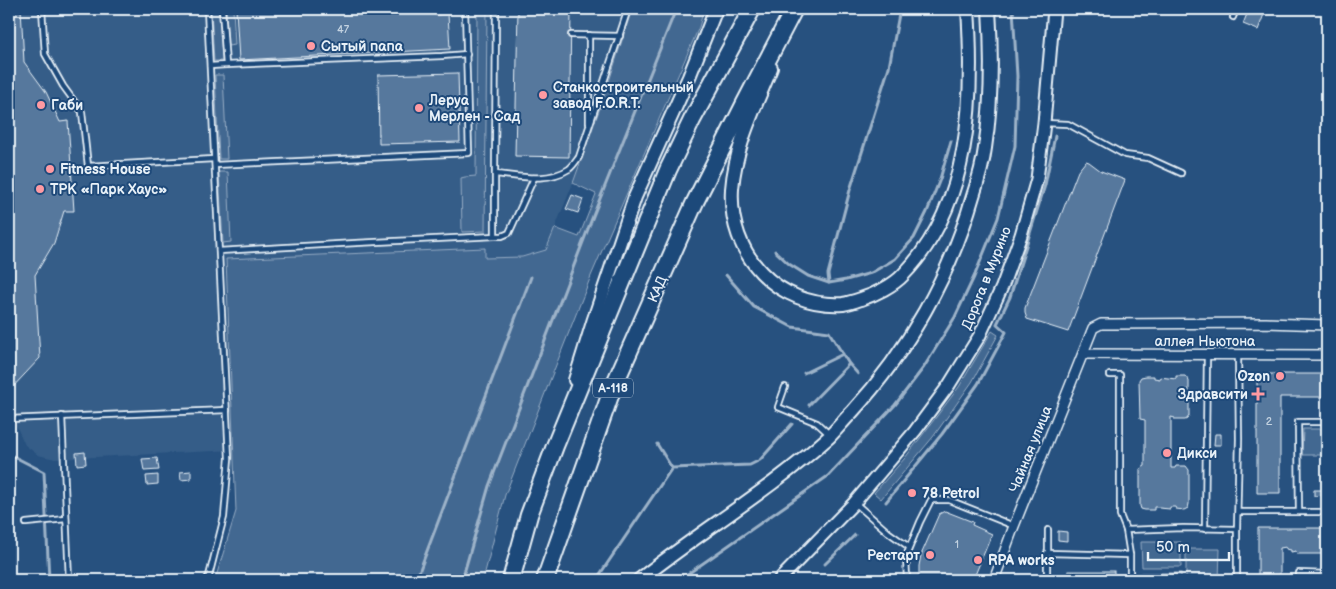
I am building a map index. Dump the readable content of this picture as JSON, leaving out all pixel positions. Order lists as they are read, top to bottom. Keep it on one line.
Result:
{"streets":{"highway":["КАД","А-118"],"street":["Дорога в Мурино","аллея Ньютона","Чайная улица"]},"crossings":[["аллея Ньютона","Чайная улица"]],"places":{"other":["Сытый папа","Станкостроительный завод F.O.R.T.","Габи","Леруа Мерлен - Сад","Fitness House","ТРК «Парк Хаус»","Ozon","Дикси","78 Petrol","Рестарт","RPA works"],"health":["Здравсити"]},"house_numbers":["47","2","1"],"scale_bar":"50 m"}
